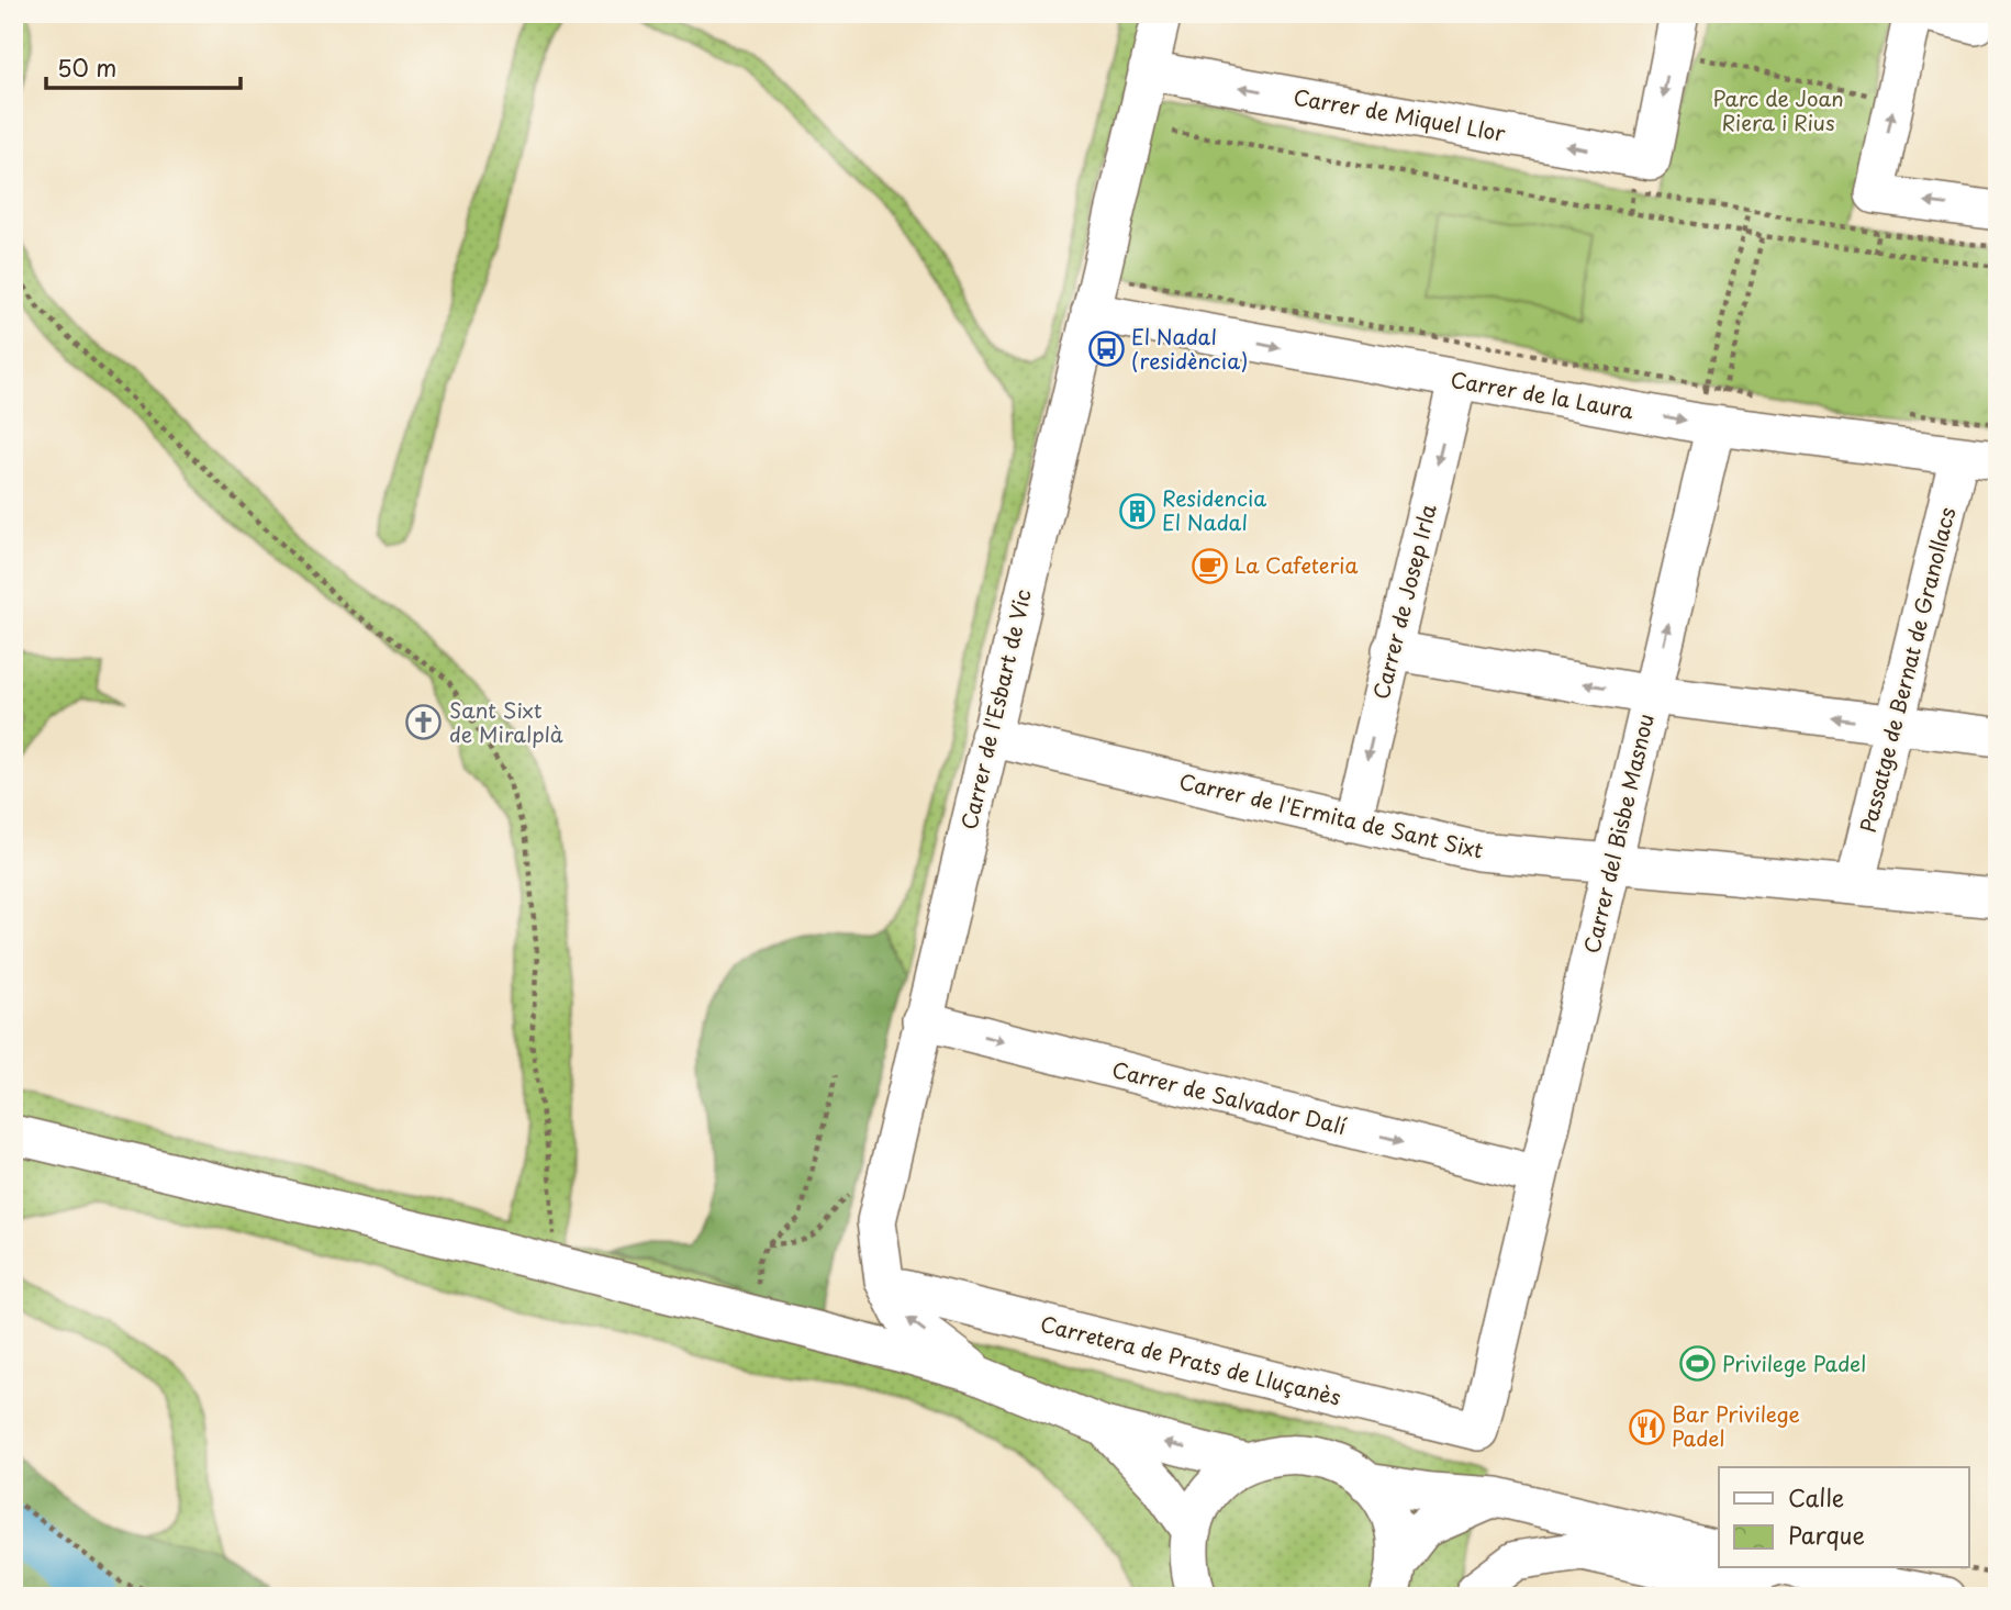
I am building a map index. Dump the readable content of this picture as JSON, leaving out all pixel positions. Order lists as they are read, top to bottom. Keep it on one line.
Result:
{"streets":{"street":["Carrer de Miquel Llor","Carrer de la Laura","Carrer de Josep Irla","Passatge de Bernat de Granollacs","Carrer de l'Esbart de Vic","Carrer de l'Ermita de Sant Sixt","Carrer del Bisbe Masnou","Carrer de Salvador Dalí","Carretera de Prats de Lluçanès"]},"crossings":[["Carrer de Miquel Llor","Carrer de l'Esbart de Vic"],["Carrer de la Laura","Carrer de Josep Irla"],["Carrer de la Laura","Passatge de Bernat de Granollacs"],["Carrer de la Laura","Carrer de l'Esbart de Vic"],["Carrer de la Laura","Carrer del Bisbe Masnou"],["Carrer de Josep Irla","Carrer de l'Ermita de Sant Sixt"],["Passatge de Bernat de Granollacs","Carrer de l'Ermita de Sant Sixt"],["Carrer de l'Esbart de Vic","Carrer de l'Ermita de Sant Sixt"],["Carrer de l'Esbart de Vic","Carrer de Salvador Dalí"],["Carrer de l'Ermita de Sant Sixt","Carrer del Bisbe Masnou"],["Carrer del Bisbe Masnou","Carrer de Salvador Dalí"],["Carrer del Bisbe Masnou","Carretera de Prats de Lluçanès"]],"one_way":["Carrer de Miquel Llor","Carrer de Josep Irla"],"parks":["Parc de Joan Riera i Rius"],"places":{"bus stop":["El Nadal (residència)"],"building":["Residencia El Nadal"],"cafe":["La Cafeteria"],"church":["Sant Sixt de Miralplà"],"sports":["Privilege Padel"],"restaurant":["Bar Privilege Padel"]},"legend":["Calle","Parque"],"scale_bar":"50 m"}
